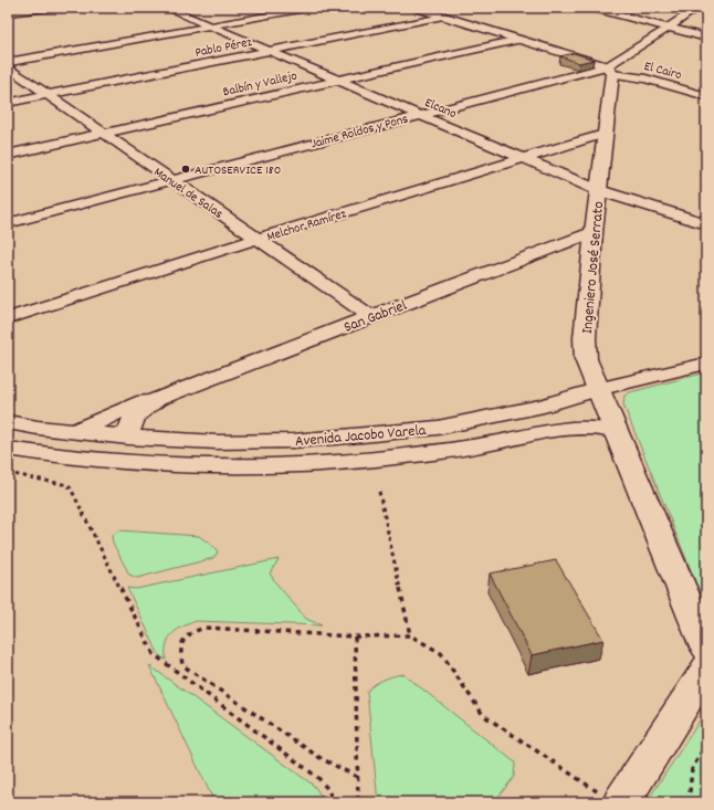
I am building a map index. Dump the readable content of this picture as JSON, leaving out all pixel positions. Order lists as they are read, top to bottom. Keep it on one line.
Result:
{"streets":{"street":["Pablo Pérez","El Cairo","Balbín y Vallejo","Elcano","Jaime Roldos y Pons","Manuel de Salas","Melchor Ramírez","Ingeniero José Serrato","San Gabriel","Avenida Jacobo Varela"]},"crossings":[["Pablo Pérez","Elcano"],["Pablo Pérez","Manuel de Salas"],["El Cairo","Jaime Roldos y Pons"],["El Cairo","Ingeniero José Serrato"],["Balbín y Vallejo","Elcano"],["Balbín y Vallejo","Manuel de Salas"],["Elcano","Jaime Roldos y Pons"],["Elcano","Melchor Ramírez"],["Elcano","Ingeniero José Serrato"],["Jaime Roldos y Pons","Manuel de Salas"],["Jaime Roldos y Pons","Ingeniero José Serrato"],["Manuel de Salas","Melchor Ramírez"],["Manuel de Salas","San Gabriel"],["Melchor Ramírez","Ingeniero José Serrato"],["Ingeniero José Serrato","San Gabriel"],["Ingeniero José Serrato","Avenida Jacobo Varela"],["San Gabriel","Avenida Jacobo Varela"]],"places":["AUTOSERVICE 180"]}
